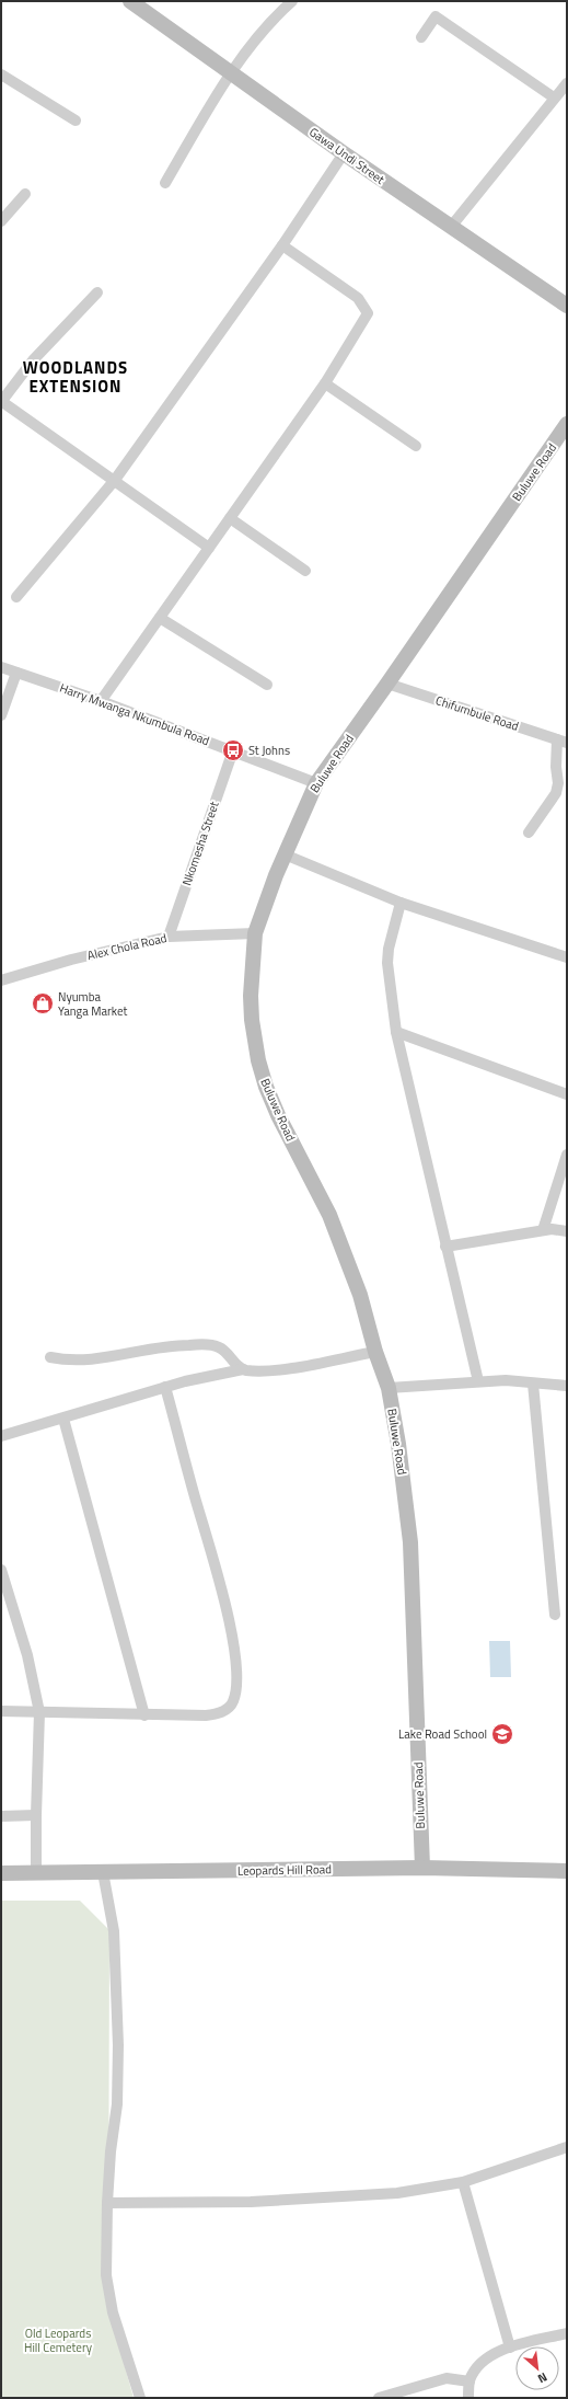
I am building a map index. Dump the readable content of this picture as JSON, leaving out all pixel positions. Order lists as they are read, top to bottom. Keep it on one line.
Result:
{"streets":{"street":["Gawa Undi Street","Buluwe Road","Chifumbule Road","Harry Mwanga Nkumbula Road","Nkomesha Street","Alex Chola Road","Leopards Hill Road"]},"crossings":[["Buluwe Road","Chifumbule Road"],["Buluwe Road","Harry Mwanga Nkumbula Road"],["Buluwe Road","Alex Chola Road"],["Buluwe Road","Leopards Hill Road"],["Harry Mwanga Nkumbula Road","Nkomesha Street"],["Nkomesha Street","Alex Chola Road"]],"districts":["WOODLANDS EXTENSION"],"parks":["Old Leopards Hill Cemetery"],"places":{"bus stop":["St Johns"],"shop":["Nyumba Yanga Market"],"school or university":["Lake Road School"]},"north":"bottom right"}
